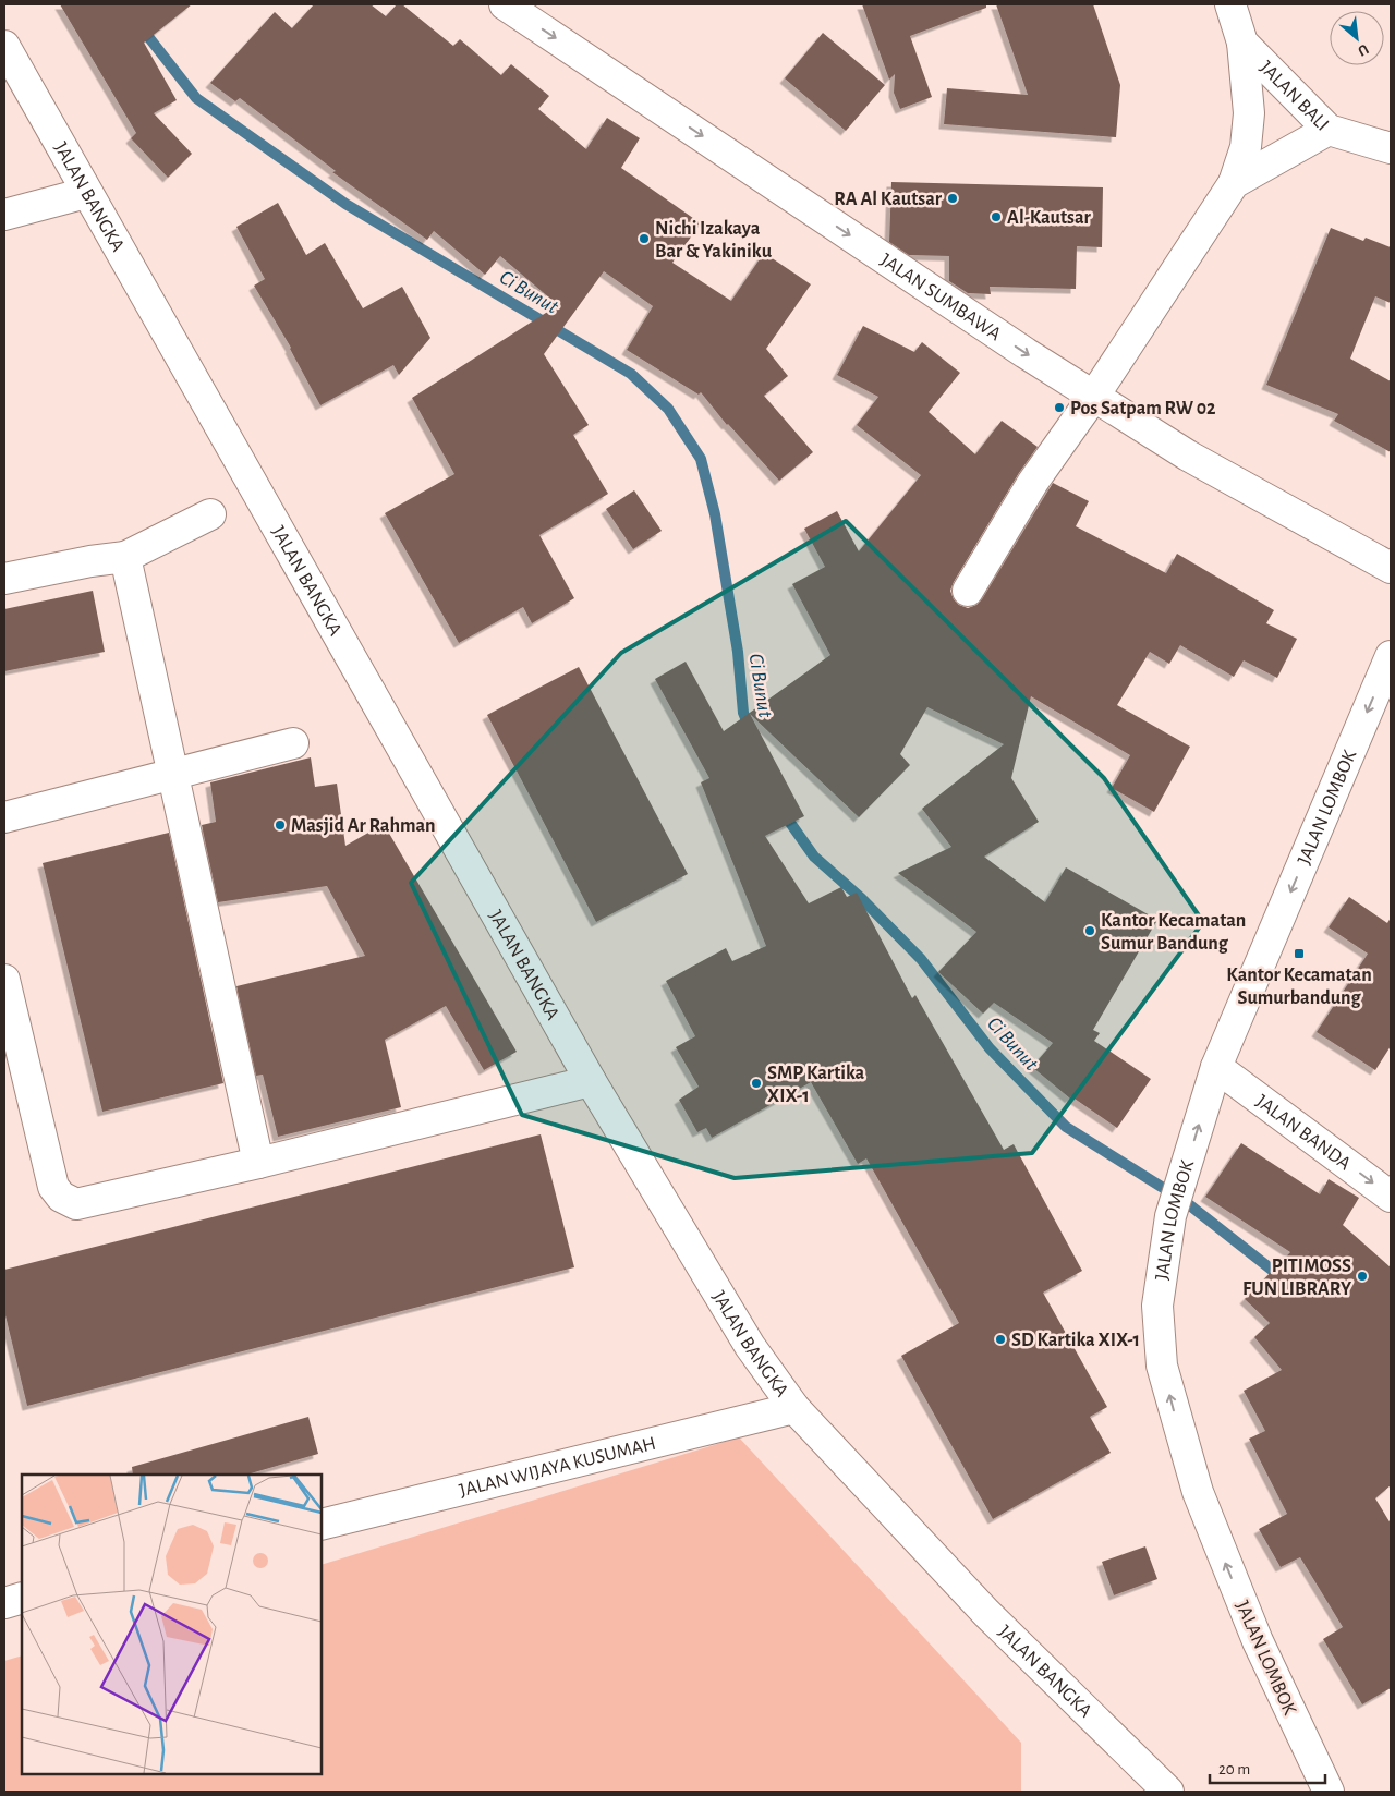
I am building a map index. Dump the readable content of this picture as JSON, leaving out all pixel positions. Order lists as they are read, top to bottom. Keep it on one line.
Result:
{"streets":{"street":["JALAN BALI","JALAN BANGKA","JALAN SUMBAWA","JALAN LOMBOK","JALAN BANDA","JALAN WIJAYA KUSUMAH"]},"crossings":[["JALAN BANGKA","JALAN WIJAYA KUSUMAH"],["JALAN LOMBOK","JALAN BANDA"]],"one_way":["JALAN SUMBAWA","JALAN BANDA"],"water":["Ci Bunut"],"places":{"other":["RA Al Kautsar","Al-Kautsar","Nichi Izakaya Bar & Yakiniku","Pos Satpam RW 02","Masjid Ar Rahman","Kantor Kecamatan Sumur Bandung","SMP Kartika XIX-1","PITIMOSS FUN LIBRARY","SD Kartika XIX-1"],"transit":["Kantor Kecamatan Sumurbandung"]},"scale_bar":"20 m","north":"bottom right"}
